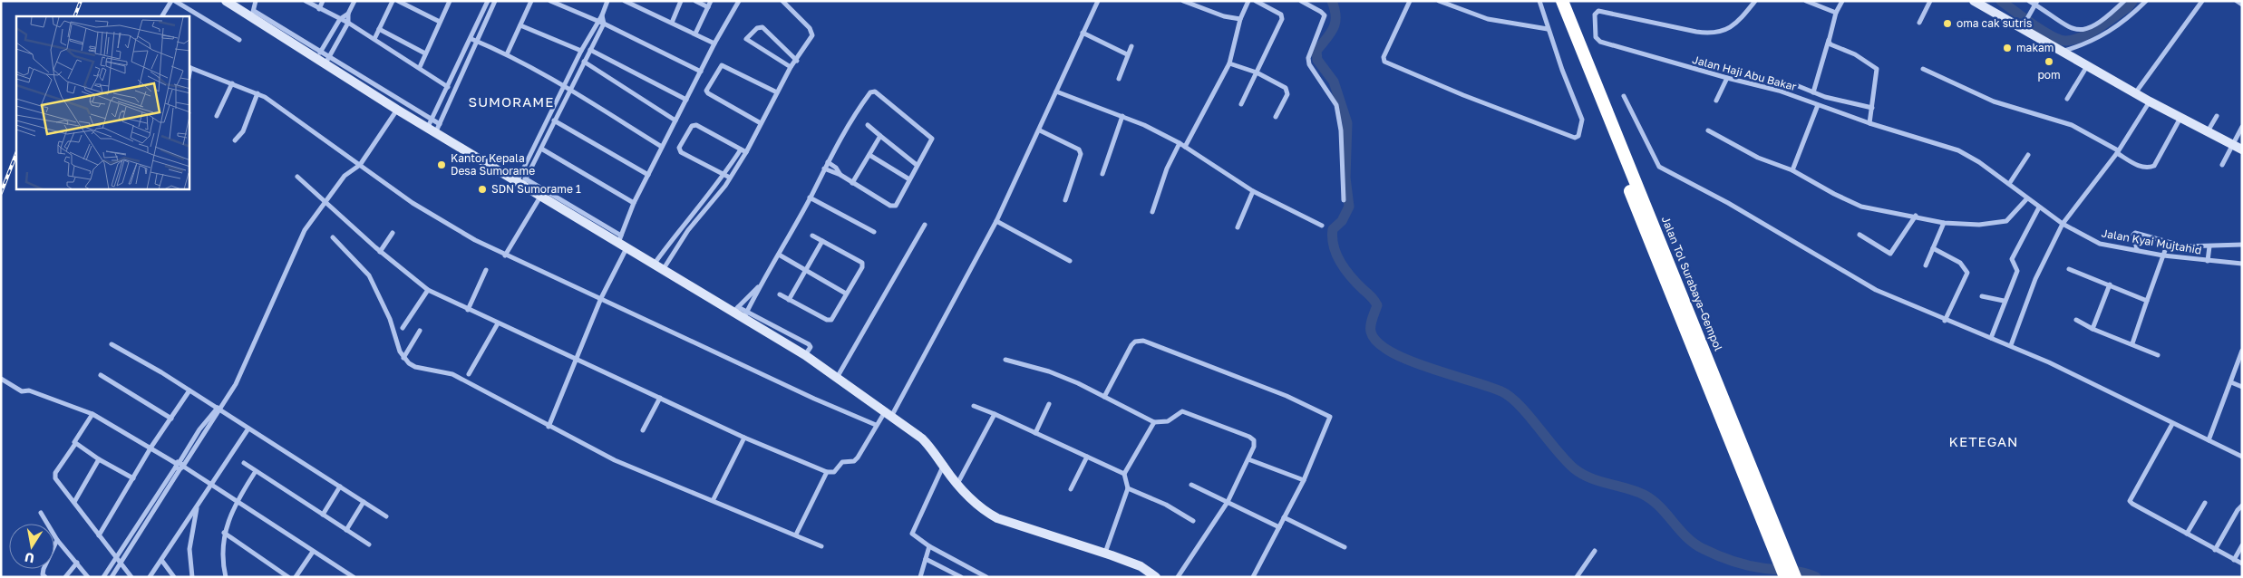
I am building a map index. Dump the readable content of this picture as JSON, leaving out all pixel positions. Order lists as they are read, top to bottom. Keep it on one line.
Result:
{"streets":{"highway":["Jalan Tol Surabaya–Gempol"],"street":["Jalan Haji Abu Bakar","Jalan Kyai Mujtahid"]},"crossings":[["Jalan Haji Abu Bakar","Jalan Kyai Mujtahid"]],"districts":["SUMORAME","KETEGAN"],"places":["oma cak sutris","makam","pom","Kantor Kepala Desa Sumorame","SDN Sumorame 1"],"north":"bottom"}
